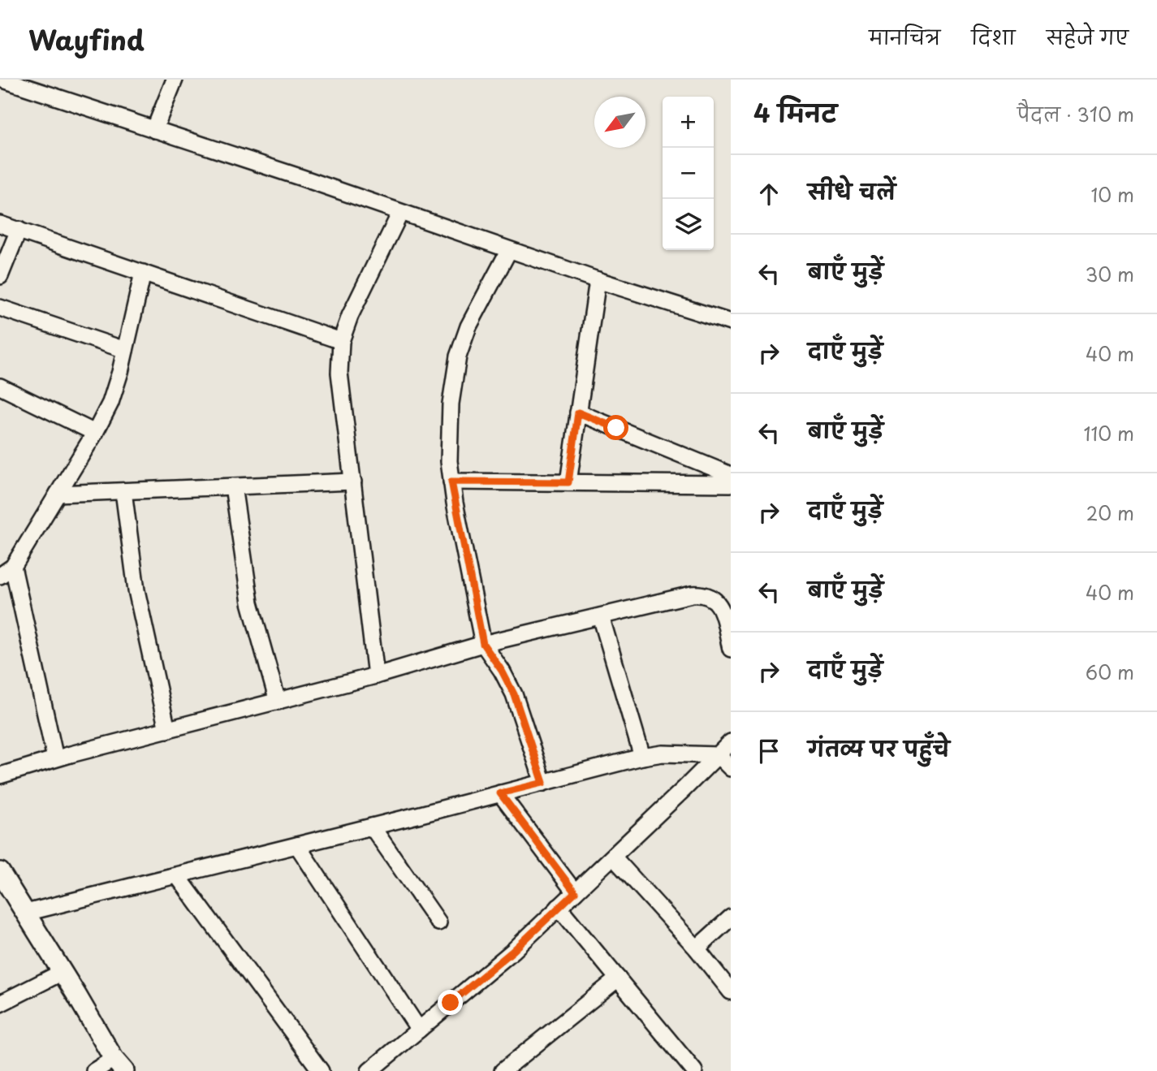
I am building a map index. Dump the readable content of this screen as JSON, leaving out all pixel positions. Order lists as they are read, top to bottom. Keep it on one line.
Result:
{"north":"bottom left","page":{"header":"Wayfind","nav":["मानचित्र","दिशा","सहेजे गए"],"heading":["4 मिनट","पैदल · 310 m"],"map_buttons":["+","−"],"list":[["सीधे चलें","10 m"],["बाएँ मुड़ें","30 m"],["दाएँ मुड़ें","40 m"],["बाएँ मुड़ें","110 m"],["दाएँ मुड़ें","20 m"],["बाएँ मुड़ें","40 m"],["दाएँ मुड़ें","60 m"],"गंतव्य पर पहुँचे"]}}
